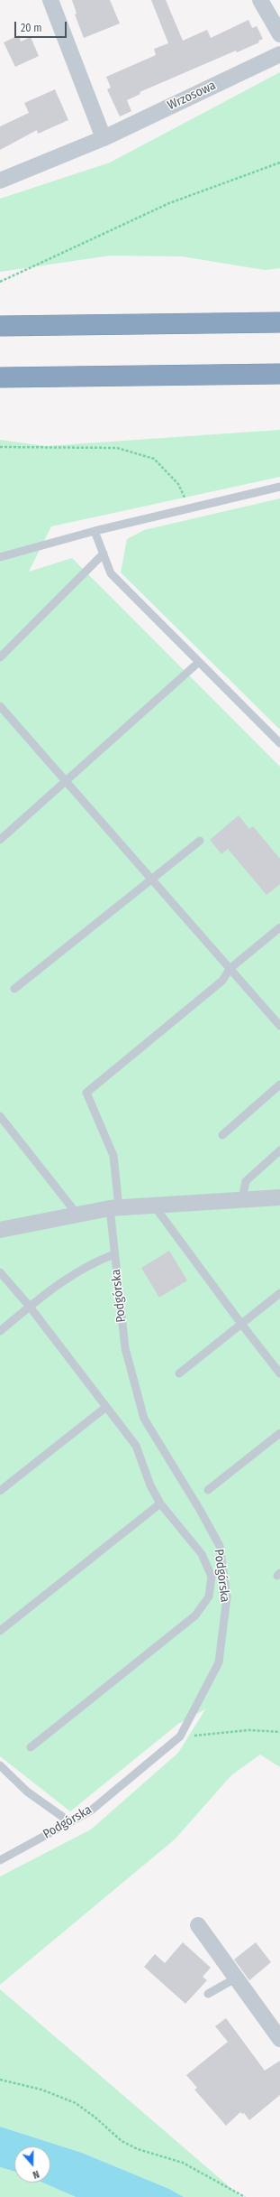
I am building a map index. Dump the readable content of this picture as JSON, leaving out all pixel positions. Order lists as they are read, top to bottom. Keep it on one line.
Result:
{"streets":{"street":["Wrzosowa"],"lane":["Podgórska"]},"scale_bar":"20 m","north":"bottom"}
